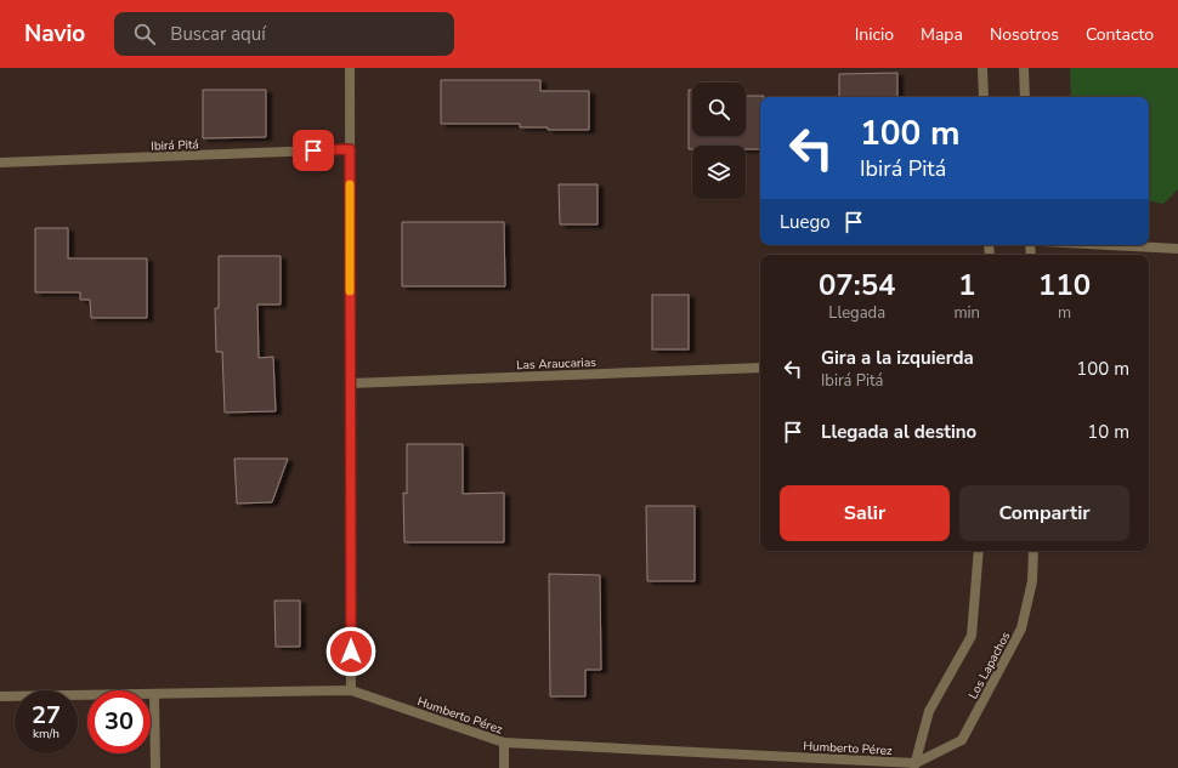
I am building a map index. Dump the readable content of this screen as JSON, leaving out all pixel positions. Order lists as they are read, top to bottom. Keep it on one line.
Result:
{"streets":{"street":["Ibirá Pitá","Las Araucarias","Los Lapachos","Humberto Pérez"]},"crossings":[["Los Lapachos","Humberto Pérez"]],"page":{"header":"Navio","search":"Buscar aquí","nav":["Inicio","Mapa","Nosotros","Contacto"],"turn":["100 m","Ibirá Pitá"],"then":"Luego","eta":["07:54","Llegada","1","min","110","m"],"list":[{"name":"Gira a la izquierda","note":"Ibirá Pitá","value":"100 m"},{"name":"Llegada al destino","value":"10 m"}],"buttons":["Salir","Compartir"],"speed":"27 km/h","limit":"30"}}
